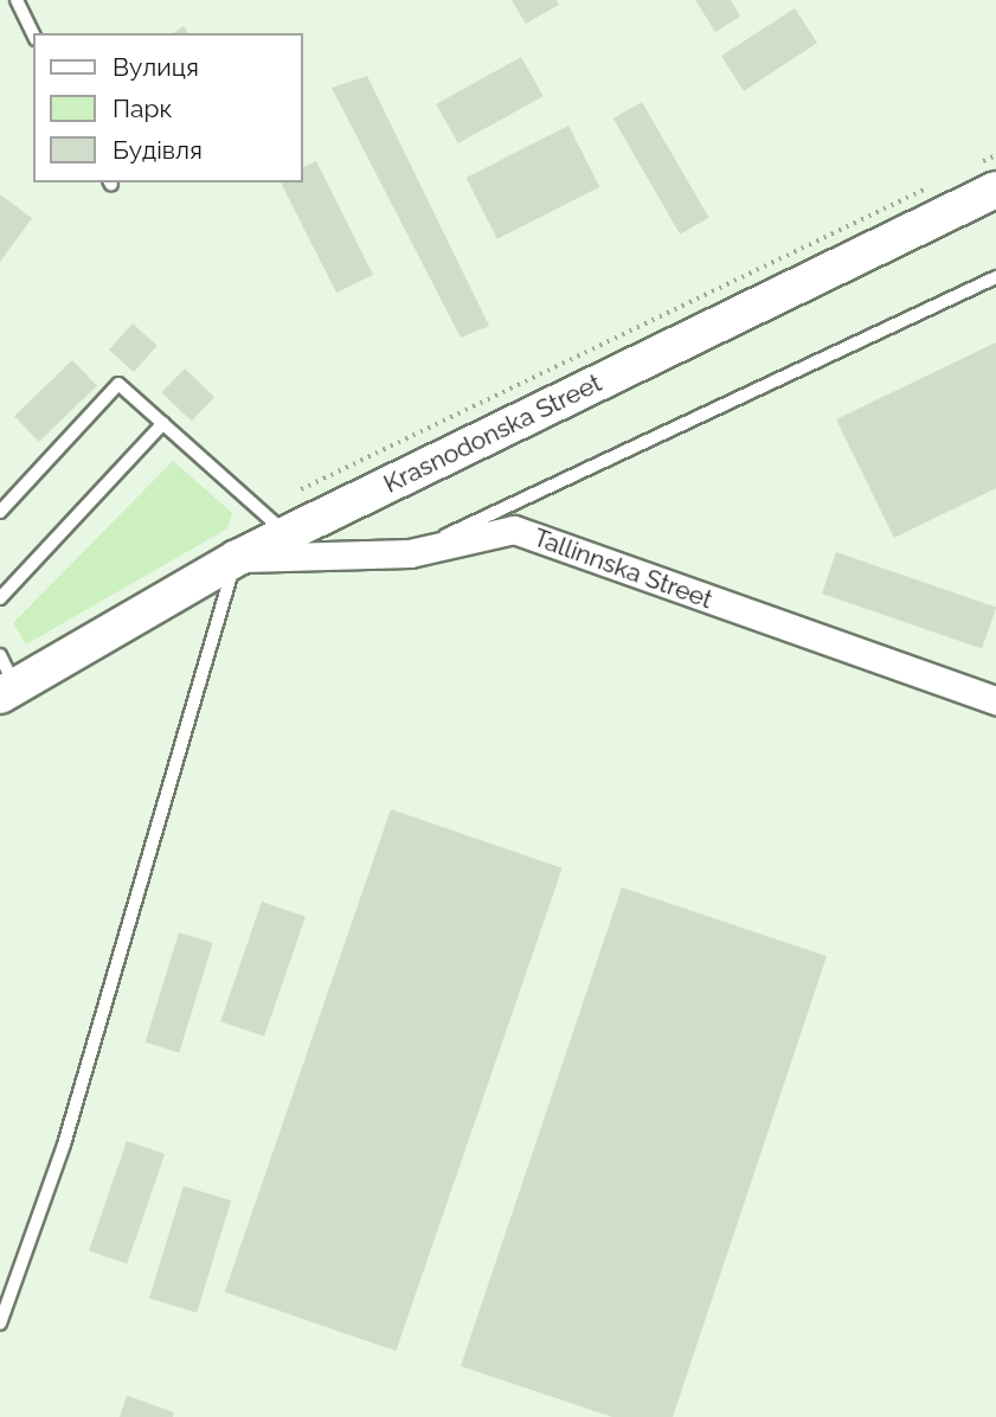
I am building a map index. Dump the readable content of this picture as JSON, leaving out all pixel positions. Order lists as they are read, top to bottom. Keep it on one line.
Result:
{"streets":{"main road":["Krasnodonska Street"],"street":["Tallinnska Street"]},"crossings":[["Krasnodonska Street","Tallinnska Street"]],"legend":["Вулиця","Парк","Будівля"]}
